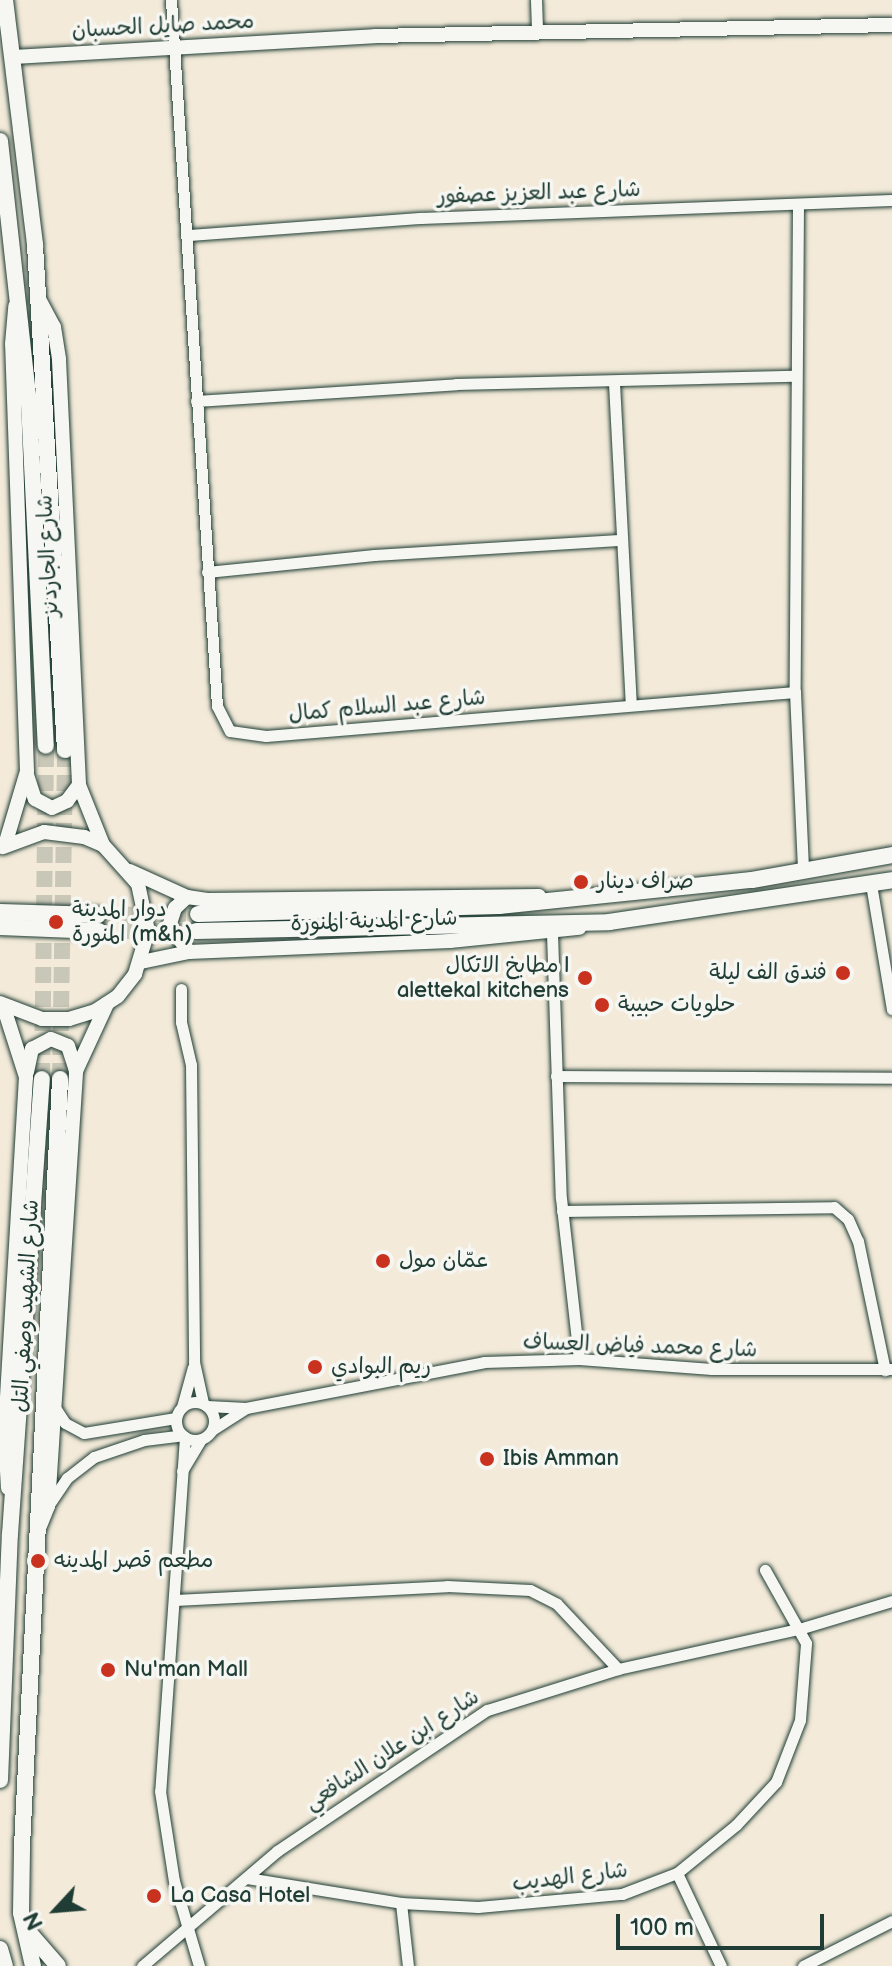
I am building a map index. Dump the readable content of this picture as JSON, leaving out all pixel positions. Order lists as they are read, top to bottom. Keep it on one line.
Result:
{"streets":{"main road":["شارع المدينة المنورة","شارع الشهيد وصفي التل"],"street":["محمد صايل الحسبان","شارع عبد العزيز عصفور","شارع الجاردنز","شارع عبد السلام كمال","شارع محمد فياض العساف","شارع ابن علان الشافعي","شارع الهديب"]},"crossings":[["محمد صايل الحسبان","شارع عبد السلام كمال"],["شارع عبد العزيز عصفور","شارع عبد السلام كمال"],["شارع ابن علان الشافعي","شارع الهديب"]],"places":["صراف دينار","دوار المدينة المنورة (m&h)","فندق الف ليلة","مطابخ الاتكال | alettekal kitchens","حلويات حبيبة","عمّان مول","ريم البوادي","Ibis Amman","مطعم قصر المدينه","Nu'man Mall","La Casa Hotel"],"scale_bar":"100 m","north":"bottom left"}
